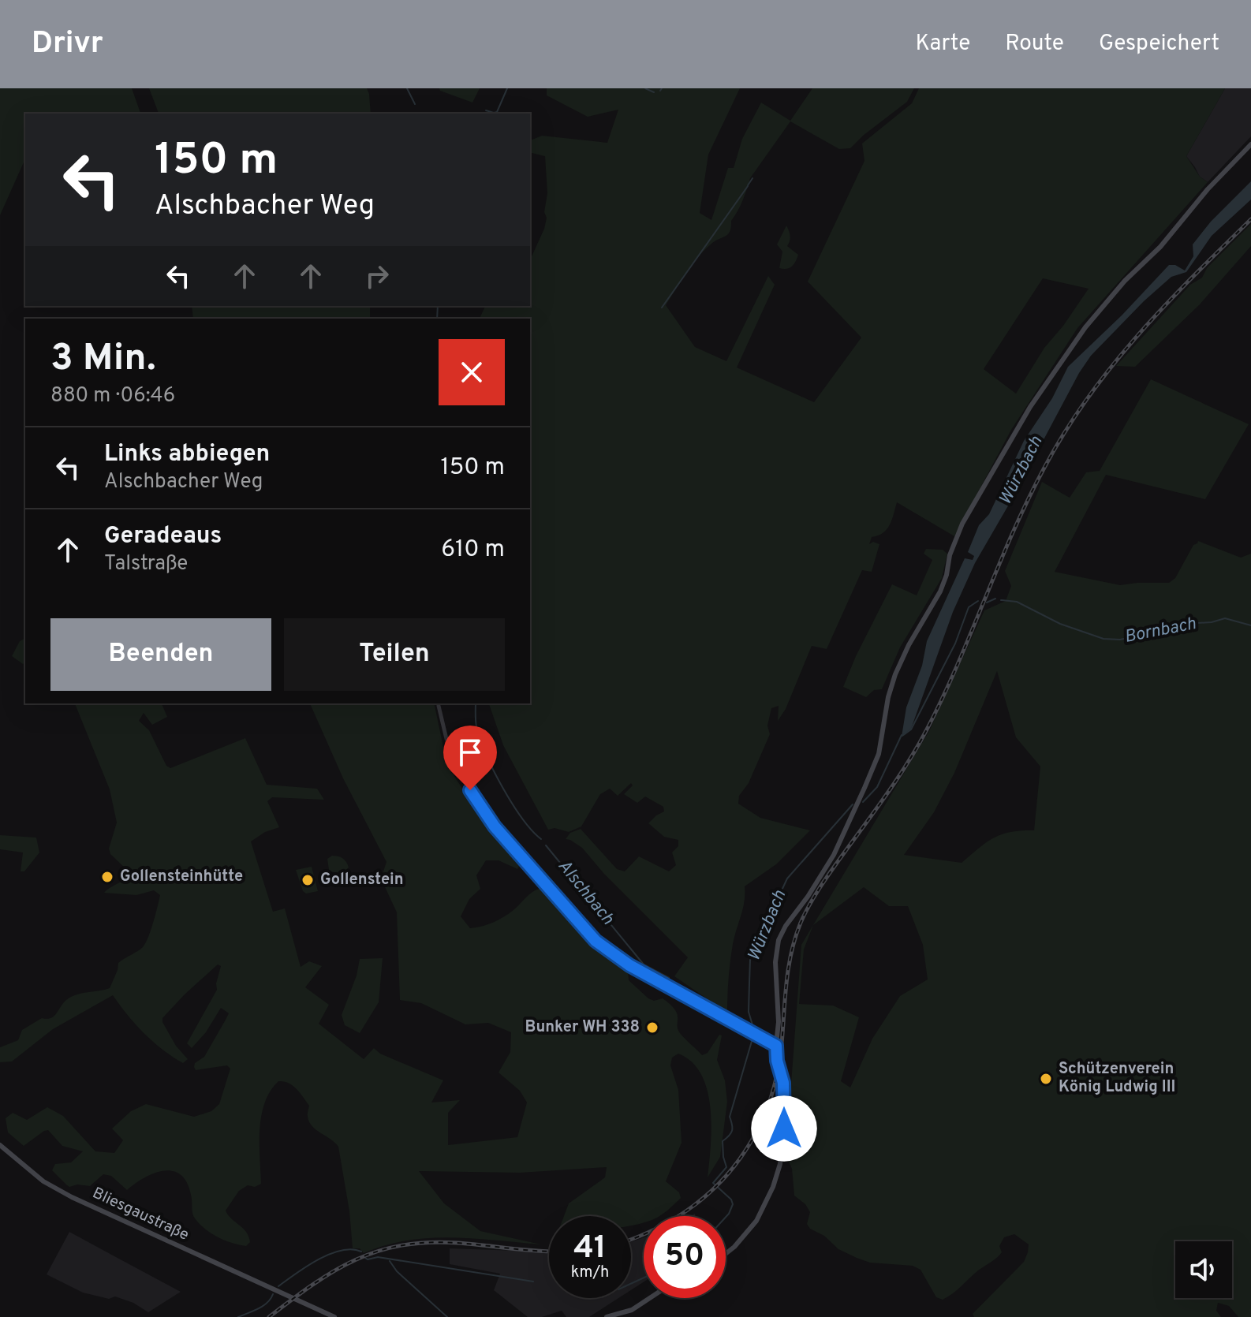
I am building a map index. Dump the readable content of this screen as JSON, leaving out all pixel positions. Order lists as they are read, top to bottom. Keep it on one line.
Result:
{"streets":{"main road":["Bliesgaustraße"]},"water":["Würzbach","Bornbach","Alschbach"],"places":["Gollensteinhütte","Gollenstein","Bunker WH 338","Schützenverein König Ludwig III"],"page":{"header":"Drivr","nav":["Karte","Route","Gespeichert"],"turn":["150 m","Alschbacher Weg"],"heading":["3 Min.","880 m · 06:46"],"list":[{"name":"Links abbiegen","note":"Alschbacher Weg","value":"150 m"},{"name":"Geradeaus","note":"Talstraße","value":"610 m"}],"buttons":["Beenden","Teilen"],"speed":"41 km/h","limit":"50"}}
